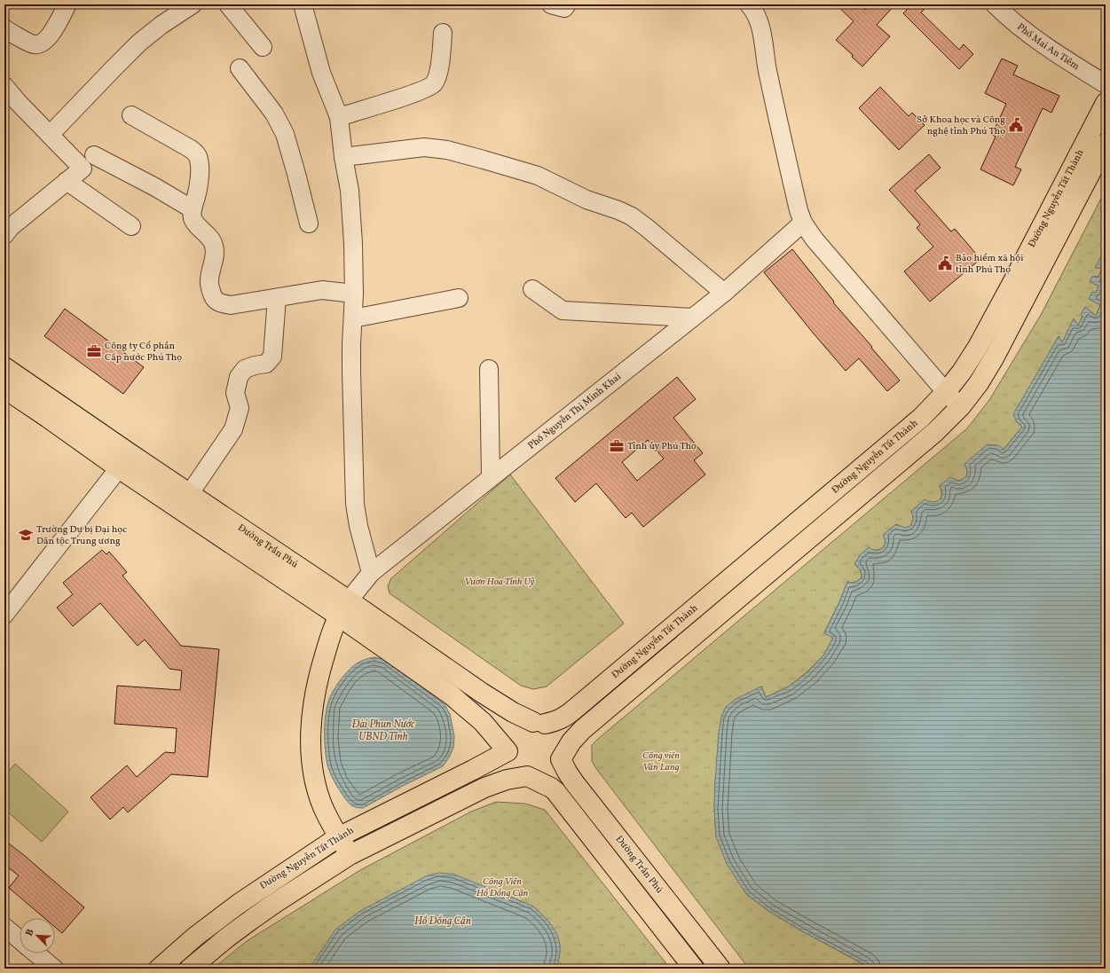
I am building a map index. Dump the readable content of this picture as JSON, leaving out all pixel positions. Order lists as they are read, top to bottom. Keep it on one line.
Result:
{"streets":{"main road":["Đường Nguyễn Tất Thành","Đường Trần Phú"],"street":["Phố Mai An Tiêm","Phố Nguyễn Thị Minh Khai"]},"crossings":[["Đường Nguyễn Tất Thành","Đường Trần Phú"],["Phố Nguyễn Thị Minh Khai","Đường Trần Phú"]],"water":["Đài Phun Nước UBND Tỉnh","Hồ Đồng Cận"],"parks":["Vườn Hoa Tỉnh Uỷ","Công viên Văn Lang","Công Viên Hồ Đồng Cận"],"places":{"public building":["Sở Khoa học và Công nghệ tỉnh Phú Thọ","Bảo hiểm xã hội tỉnh Phú Thọ"],"office":["Công ty Cổ phần Cấp nước Phú Thọ","Tỉnh ủy Phú Thọ"],"school or university":["Trường Dự bị Đại học Dân tộc Trung ương"]},"north":"top left"}
